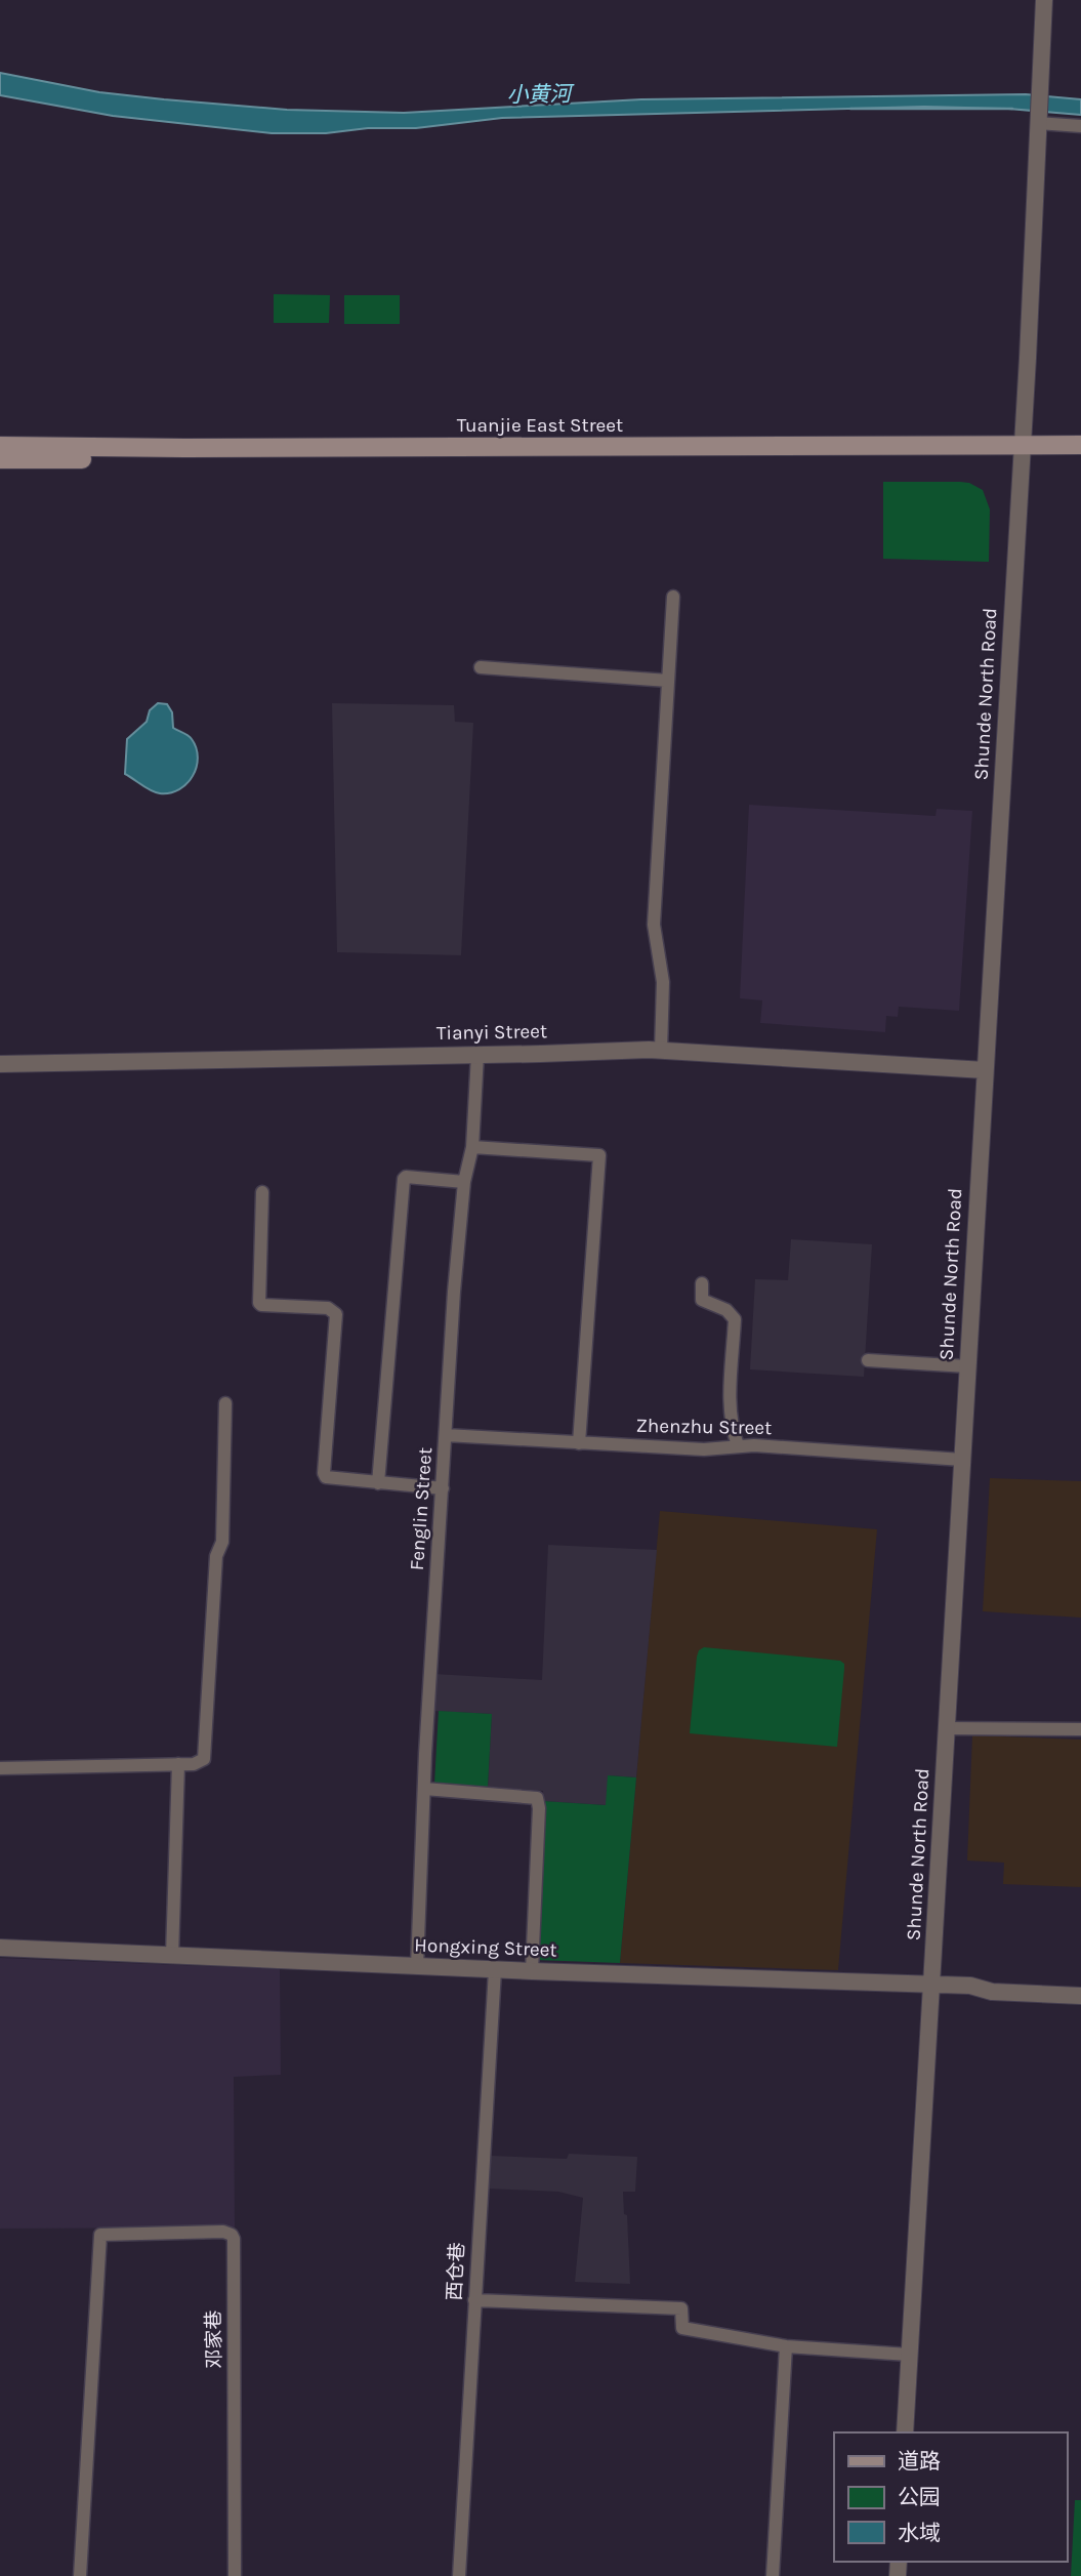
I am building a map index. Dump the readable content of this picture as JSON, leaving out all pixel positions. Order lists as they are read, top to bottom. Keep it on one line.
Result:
{"streets":{"main road":["Tuanjie East Street"],"street":["Shunde North Road","Tianyi Street","Zhenzhu Street","Fenglin Street","Hongxing Street","西仓巷","邓家巷"]},"crossings":[["Tuanjie East Street","Shunde North Road"],["Shunde North Road","Tianyi Street"],["Shunde North Road","Zhenzhu Street"],["Shunde North Road","Hongxing Street"],["Tianyi Street","Fenglin Street"],["Zhenzhu Street","Fenglin Street"],["Fenglin Street","Hongxing Street"],["Hongxing Street","西仓巷"]],"water":["小黄河"],"legend":["道路","公园","水域"]}
